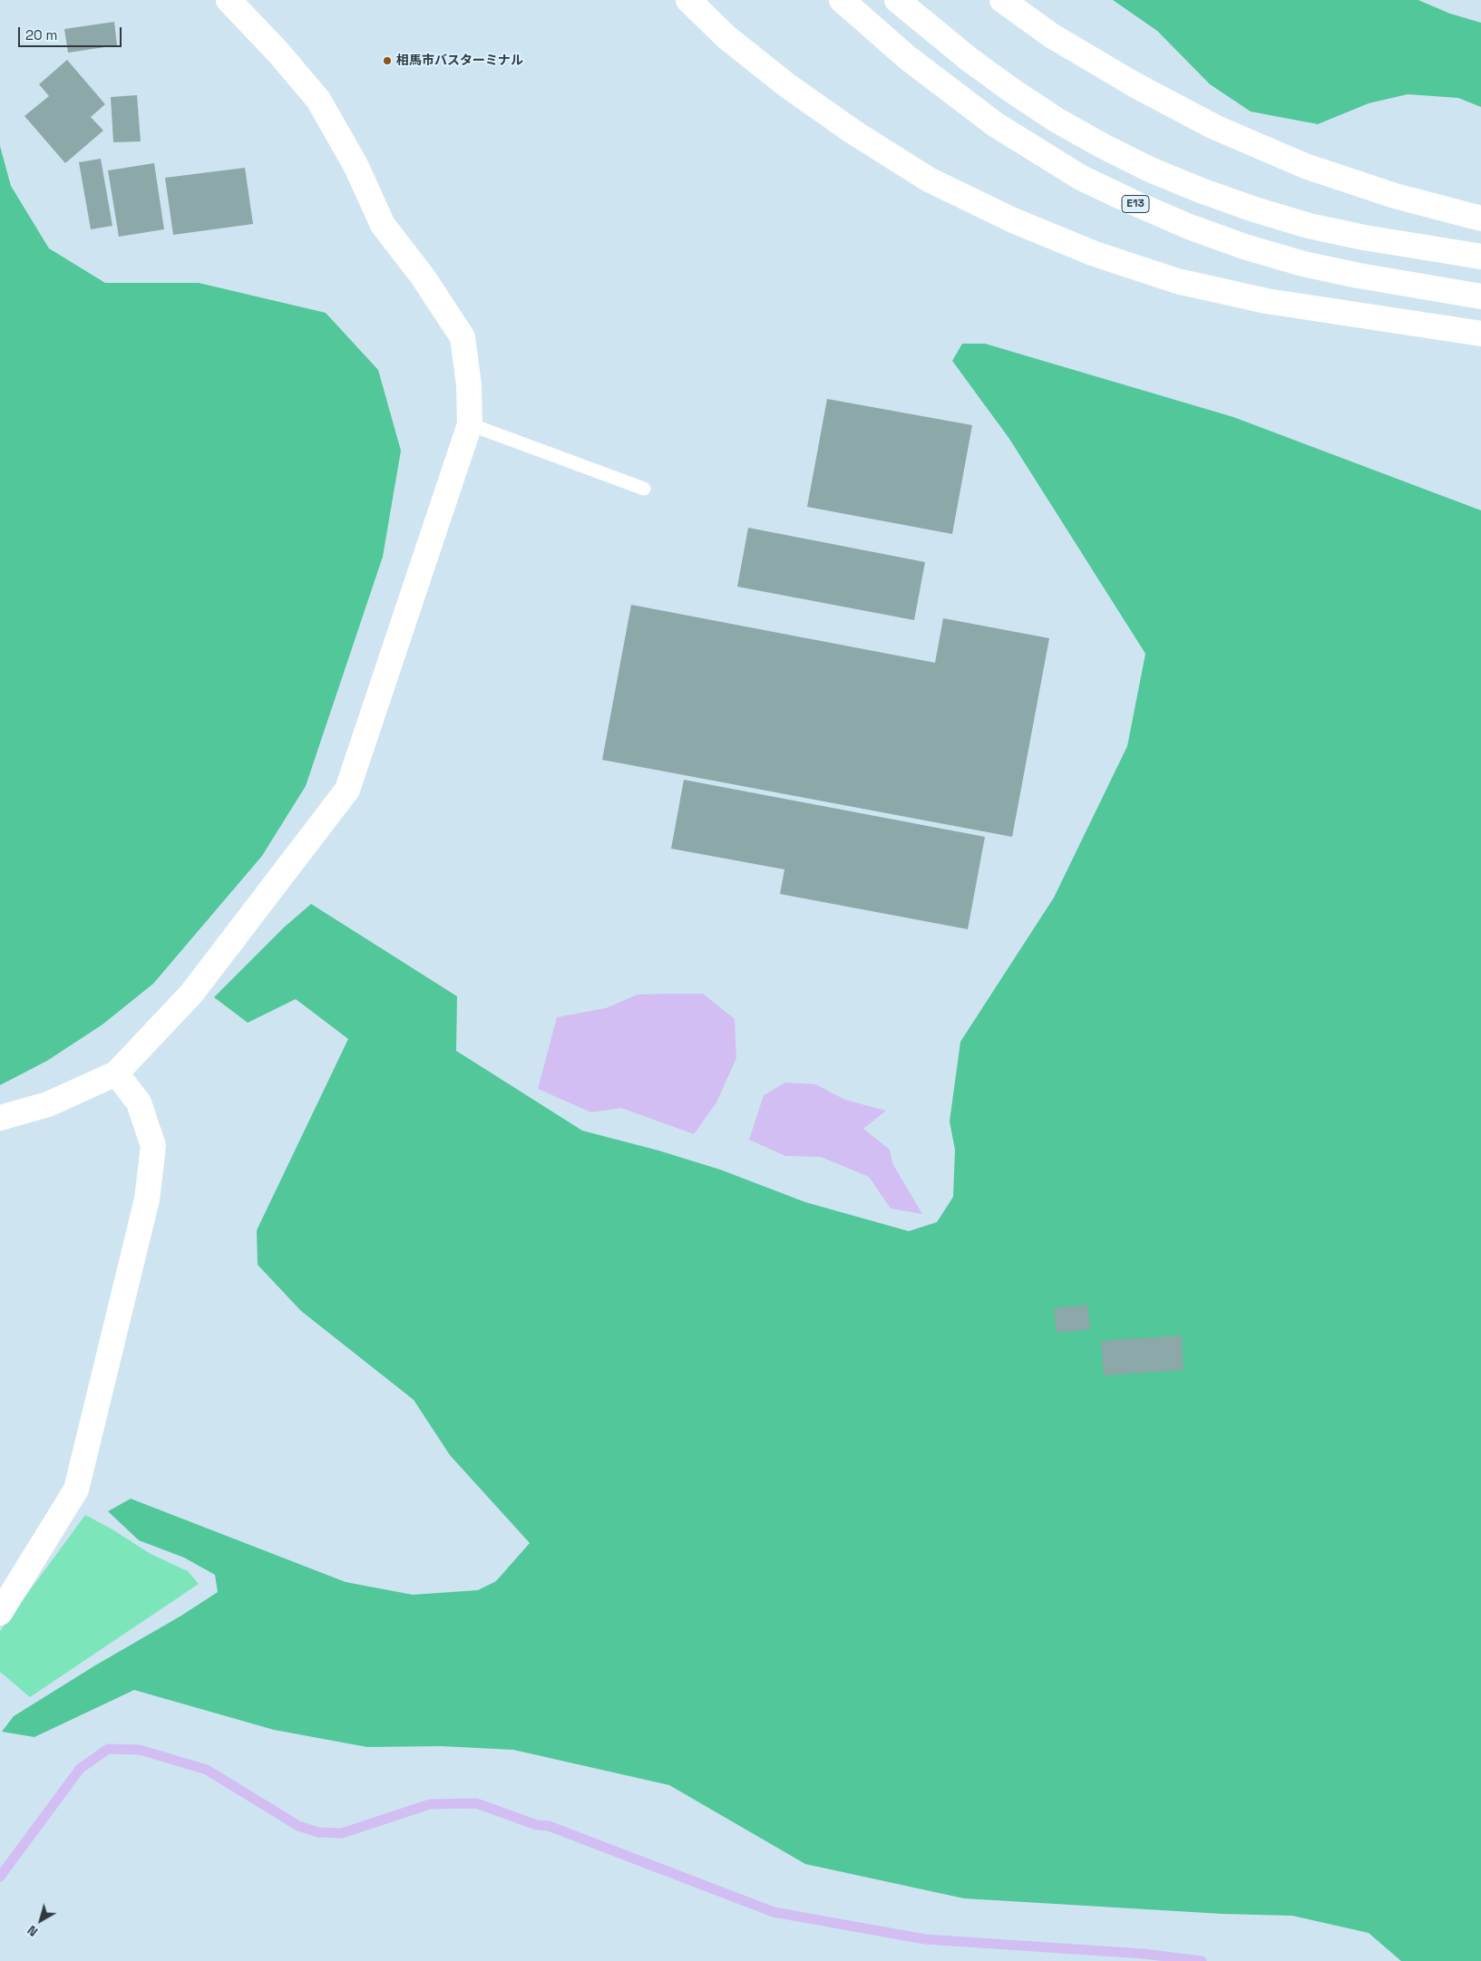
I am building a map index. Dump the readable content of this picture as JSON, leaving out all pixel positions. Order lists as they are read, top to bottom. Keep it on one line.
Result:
{"streets":{"main road":["E13"]},"places":["相馬市バスターミナル"],"scale_bar":"20 m","north":"bottom left"}
